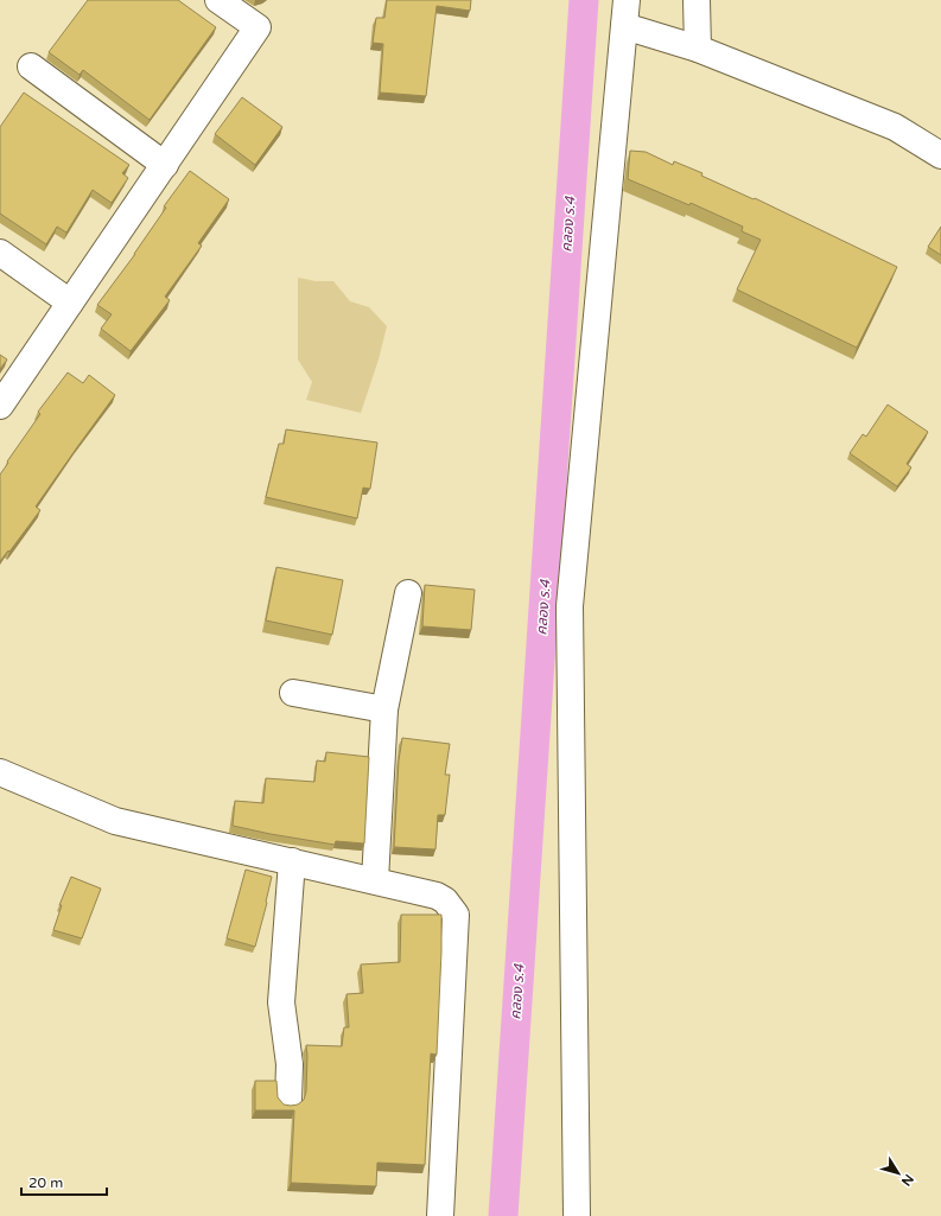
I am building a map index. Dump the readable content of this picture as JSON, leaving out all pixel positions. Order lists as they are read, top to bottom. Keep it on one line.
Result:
{"water":["คลอง ร.4"],"scale_bar":"20 m","north":"bottom right"}
